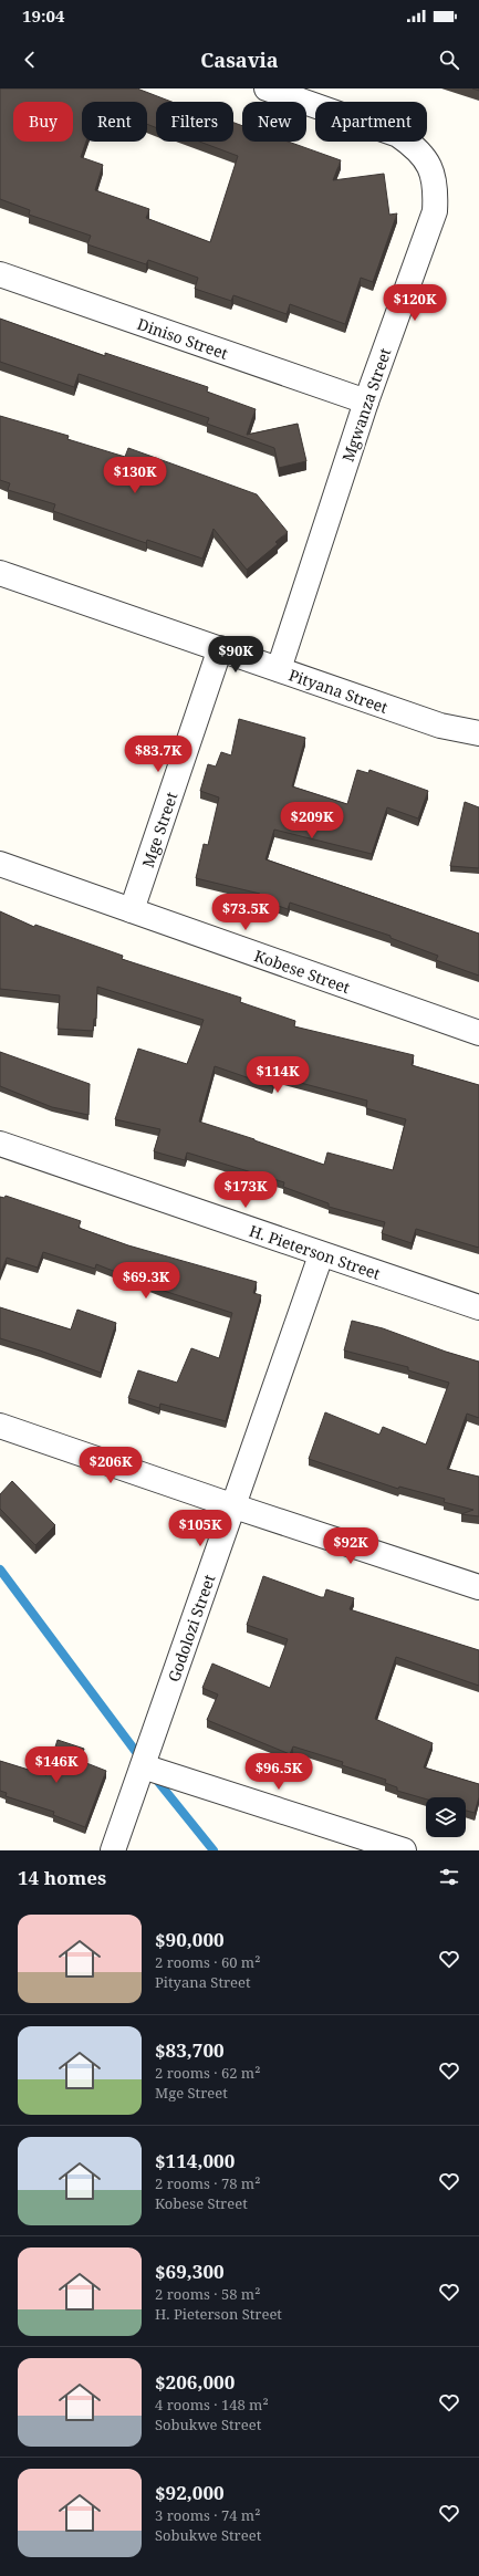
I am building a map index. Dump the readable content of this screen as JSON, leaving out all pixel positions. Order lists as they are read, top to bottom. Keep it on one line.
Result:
{"streets":{"street":["Diniso Street","Mgwanza Street","Pityana Street","Mge Street","Kobese Street","H. Pieterson Street","Godolozi Street"]},"crossings":[["Diniso Street","Mgwanza Street"],["Mgwanza Street","Pityana Street"],["Pityana Street","Mge Street"],["Mge Street","Kobese Street"],["H. Pieterson Street","Godolozi Street"]],"page":{"status":"19:04","header":"Casavia","chip":["Buy","Rent","Filters","New","Apartment"],"price":["$120K","$130K","$90K","$83.7K","$209K","$73.5K","$114K","$173K","$69.3K","$206K","$105K","$92K","$146K","$96.5K"],"heading":"14 homes","list":[{"name":"$90,000","note":"2 rooms · 60 m² · Pityana Street"},{"name":"$83,700","note":"2 rooms · 62 m² · Mge Street"},{"name":"$114,000","note":"2 rooms · 78 m² · Kobese Street"},{"name":"$69,300","note":"2 rooms · 58 m² · H. Pieterson Street"},{"name":"$206,000","note":"4 rooms · 148 m² · Sobukwe Street"},{"name":"$92,000","note":"3 rooms · 74 m² · Sobukwe Street"}]}}
